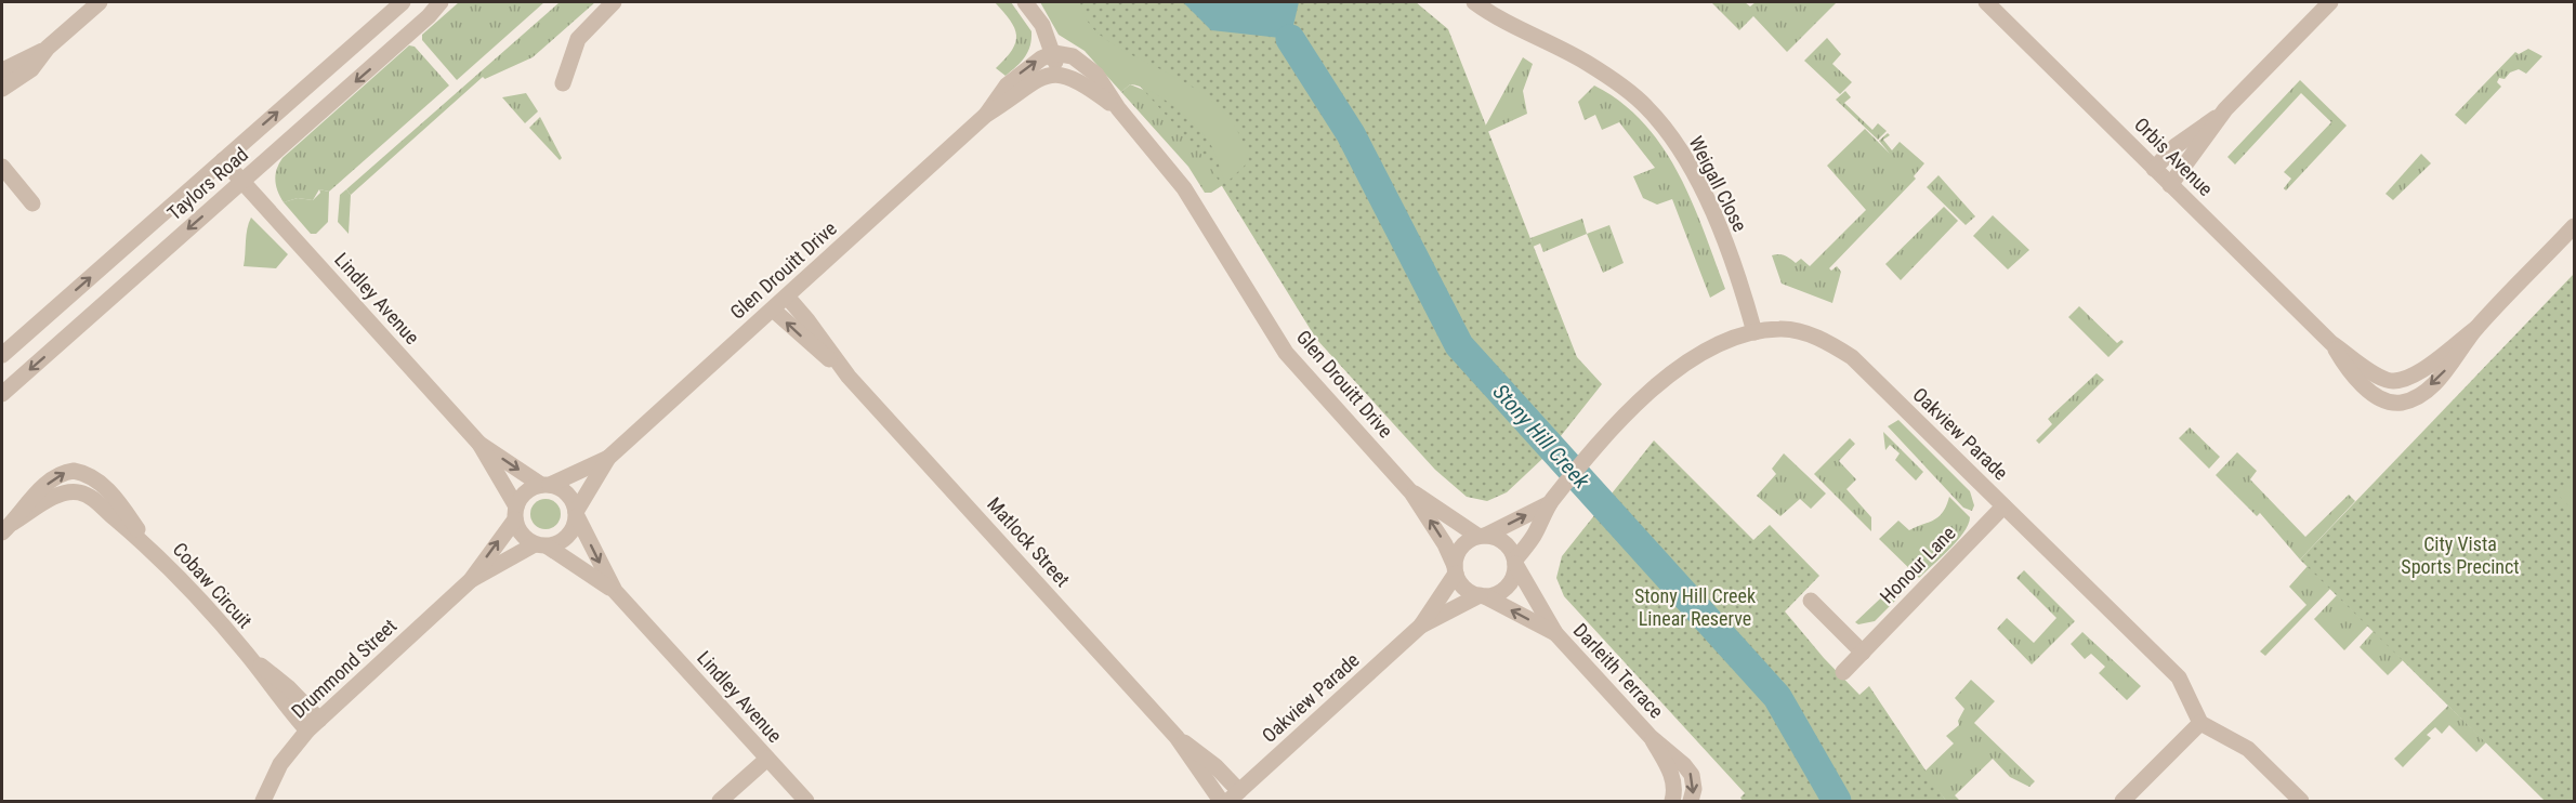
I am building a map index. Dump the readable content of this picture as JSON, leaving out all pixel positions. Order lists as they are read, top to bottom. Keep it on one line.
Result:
{"streets":{"street":["Orbis Avenue","Taylors Road","Weigall Close","Glen Drouitt Drive","Lindley Avenue","Oakview Parade","Matlock Street","Honour Lane","Cobaw Circuit","Drummond Street","Darleith Terrace"]},"crossings":[["Taylors Road","Lindley Avenue"],["Weigall Close","Oakview Parade"],["Glen Drouitt Drive","Lindley Avenue"],["Glen Drouitt Drive","Oakview Parade"],["Glen Drouitt Drive","Matlock Street"],["Glen Drouitt Drive","Drummond Street"],["Glen Drouitt Drive","Darleith Terrace"],["Lindley Avenue","Drummond Street"],["Oakview Parade","Matlock Street"],["Oakview Parade","Honour Lane"],["Oakview Parade","Darleith Terrace"],["Cobaw Circuit","Drummond Street"]],"water":["Stony Hill Creek"],"parks":["City Vista Sports Precinct","Stony Hill Creek Linear Reserve"]}
